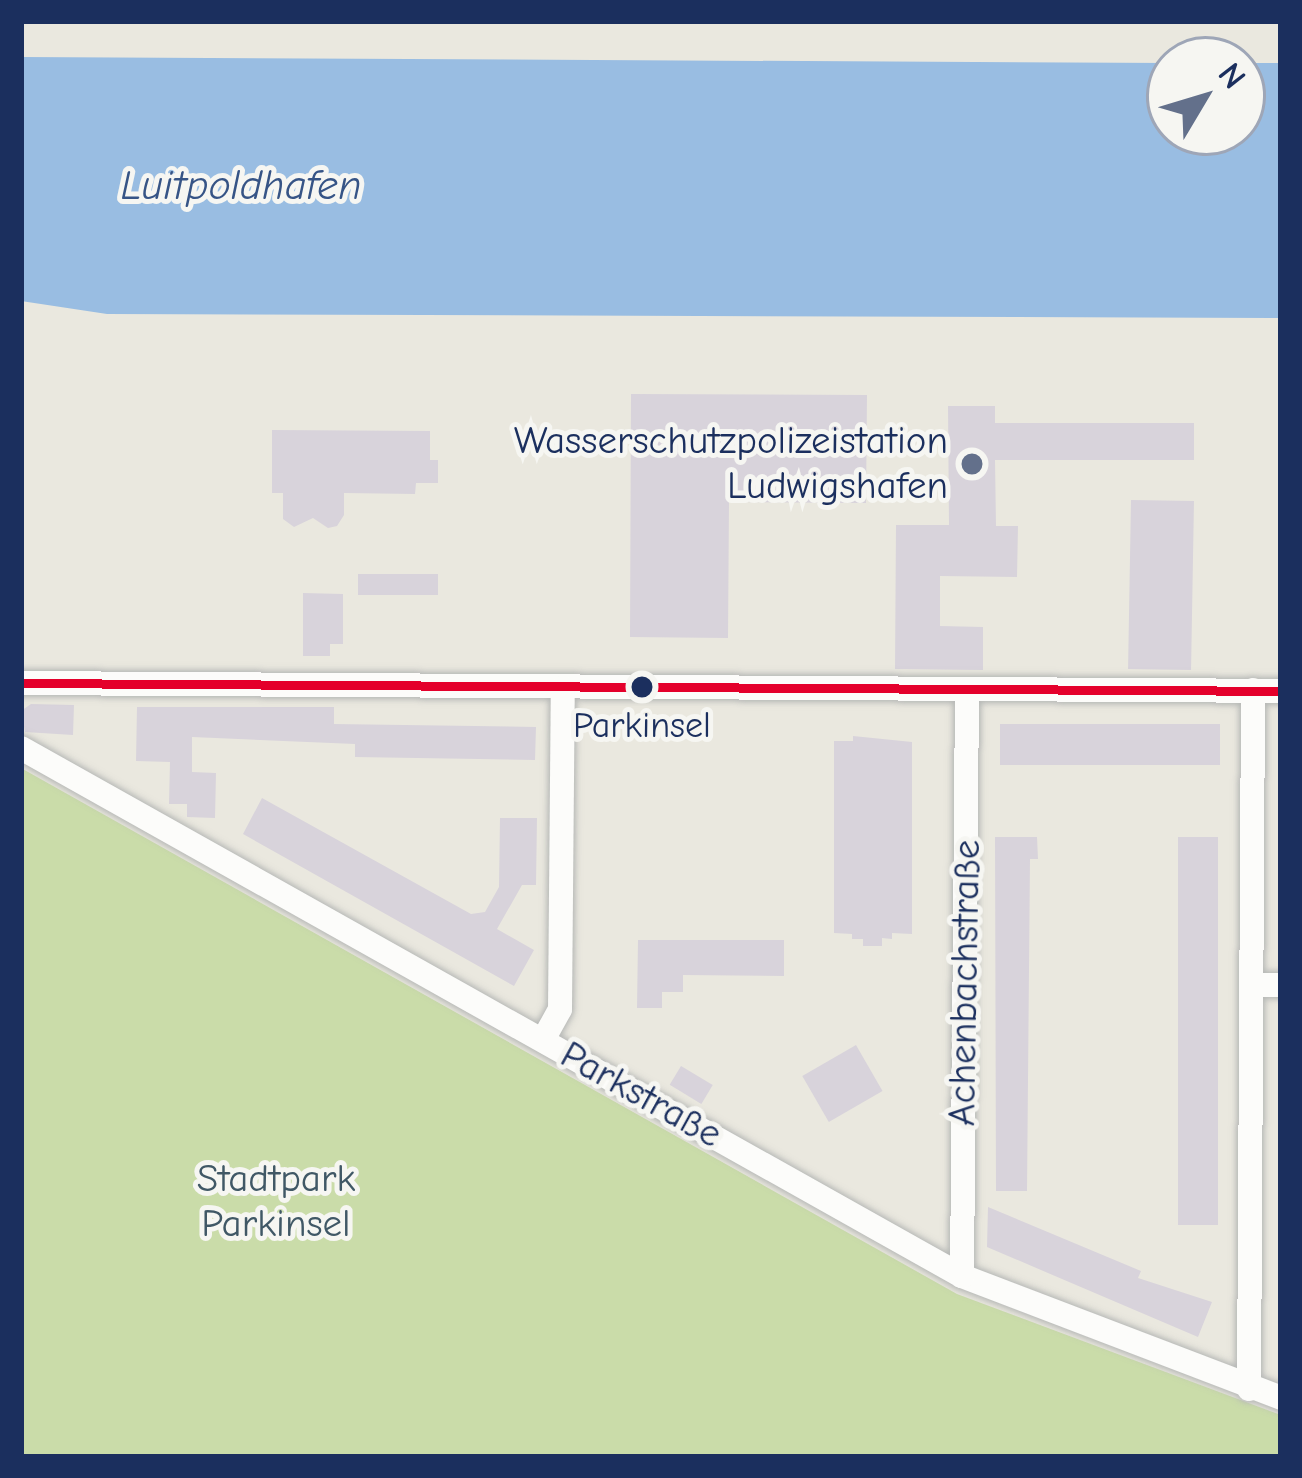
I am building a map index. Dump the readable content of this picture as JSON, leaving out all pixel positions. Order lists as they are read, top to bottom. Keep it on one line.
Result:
{"streets":{"street":["Achenbachstraße","Parkstraße"]},"crossings":[["Achenbachstraße","Parkstraße"]],"water":["Luitpoldhafen"],"parks":["Stadtpark Parkinsel"],"places":["Wasserschutzpolizeistation Ludwigshafen","Parkinsel"],"north":"top right"}
